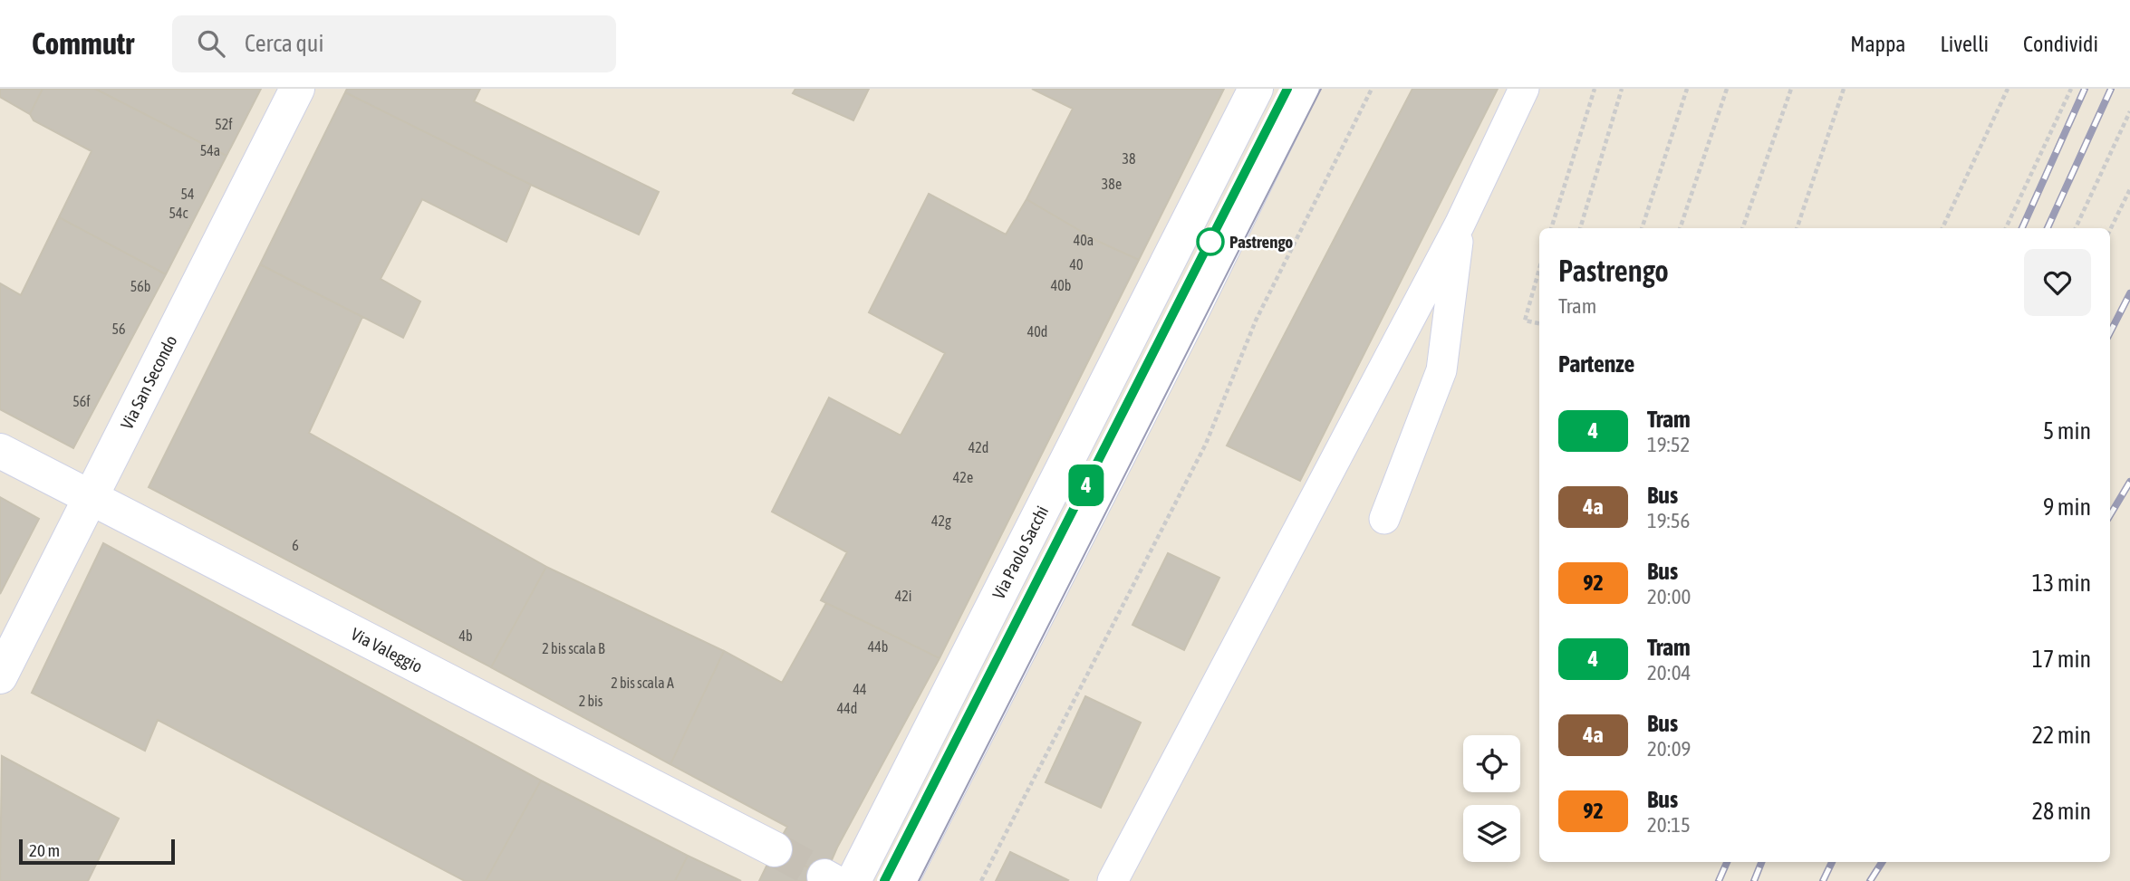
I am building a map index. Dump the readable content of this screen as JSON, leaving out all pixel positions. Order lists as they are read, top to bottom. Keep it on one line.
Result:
{"streets":{"street":["Via San Secondo","Via Paolo Sacchi","Via Valeggio"]},"crossings":[["Via San Secondo","Via Valeggio"]],"places":["Pastrengo"],"lines":["tram line 4"],"house_numbers":["52f","54a","38","38e","54","54c","40a","40","40b","56b","56","40d","56f","42d","42e","42g","6","42i","4b","44b","2 bis scala B","2 bis scala A","44","2 bis","44d"],"scale_bar":"20 m","page":{"header":"Commutr","search":"Cerca qui","nav":["Mappa","Livelli","Condividi"],"on_map":"4","heading":[["Pastrengo","Tram"],"Partenze"],"list":[{"mark":"4","name":"Tram","note":"19:52","value":"5 min"},{"mark":"4a","name":"Bus","note":"19:56","value":"9 min"},{"mark":"92","name":"Bus","note":"20:00","value":"13 min"},{"mark":"4","name":"Tram","note":"20:04","value":"17 min"},{"mark":"4a","name":"Bus","note":"20:09","value":"22 min"},{"mark":"92","name":"Bus","note":"20:15","value":"28 min"}],"scale":"20 m"}}
